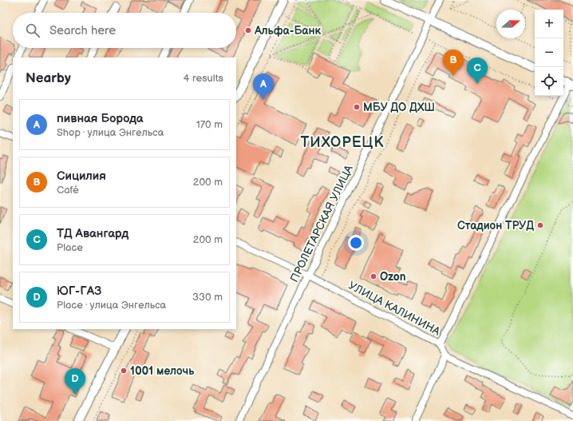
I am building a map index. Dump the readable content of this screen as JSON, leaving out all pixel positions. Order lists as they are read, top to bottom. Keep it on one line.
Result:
{"streets":{"street":["ПРОЛЕТАРСКАЯ УЛИЦА","УЛИЦА КАЛИНИНА"]},"crossings":[["ПРОЛЕТАРСКАЯ УЛИЦА","УЛИЦА КАЛИНИНА"]],"districts":["ТИХОРЕЦК"],"places":["Альфа-Банк","МБУ ДО ДХШ","Стадион ТРУД","Ozon","1001 мелочь"],"north":"right","page":{"map_buttons":["+","−"],"search":"Search here","pins":["B","C","A","D"],"heading":["Nearby","4 results"],"list":[{"mark":"A","name":"пивная Борода","note":"Shop · улица Энгельса","value":"170 m"},{"mark":"B","name":"Сицилия","note":"Café","value":"200 m"},{"mark":"C","name":"ТД Авангард","note":"Place","value":"200 m"},{"mark":"D","name":"ЮГ-ГАЗ","note":"Place · улица Энгельса","value":"330 m"}]}}
